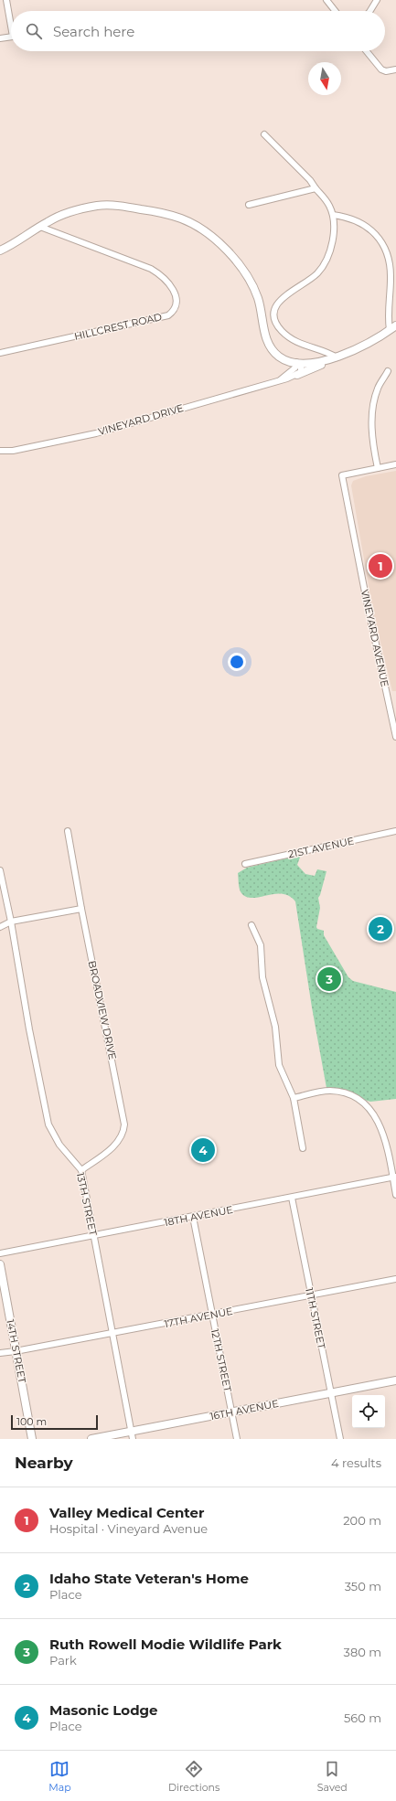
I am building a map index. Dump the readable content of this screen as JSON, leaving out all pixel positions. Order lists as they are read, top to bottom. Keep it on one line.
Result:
{"streets":{"street":["HILLCREST ROAD","VINEYARD DRIVE","VINEYARD AVENUE","21ST AVENUE","BROADVIEW DRIVE","13TH STREET","18TH AVENUE","17TH AVENUE","11TH STREET","14TH STREET","12TH STREET","16TH AVENUE"]},"crossings":[["BROADVIEW DRIVE","13TH STREET"],["13TH STREET","18TH AVENUE"],["13TH STREET","17TH AVENUE"],["13TH STREET","16TH AVENUE"],["18TH AVENUE","11TH STREET"],["18TH AVENUE","12TH STREET"],["17TH AVENUE","11TH STREET"],["17TH AVENUE","14TH STREET"],["17TH AVENUE","12TH STREET"],["11TH STREET","16TH AVENUE"],["12TH STREET","16TH AVENUE"]],"scale_bar":"100 m","north":"bottom","page":{"search":"Search here","pins":["1","2","3","4"],"scale":"100 m","heading":["Nearby","4 results"],"list":[{"mark":"1","name":"Valley Medical Center","note":"Hospital · Vineyard Avenue","value":"200 m"},{"mark":"2","name":"Idaho State Veteran's Home","note":"Place","value":"350 m"},{"mark":"3","name":"Ruth Rowell Modie Wildlife Park","note":"Park","value":"380 m"},{"mark":"4","name":"Masonic Lodge","note":"Place","value":"560 m"}],"nav":["Map","Directions","Saved"]}}
